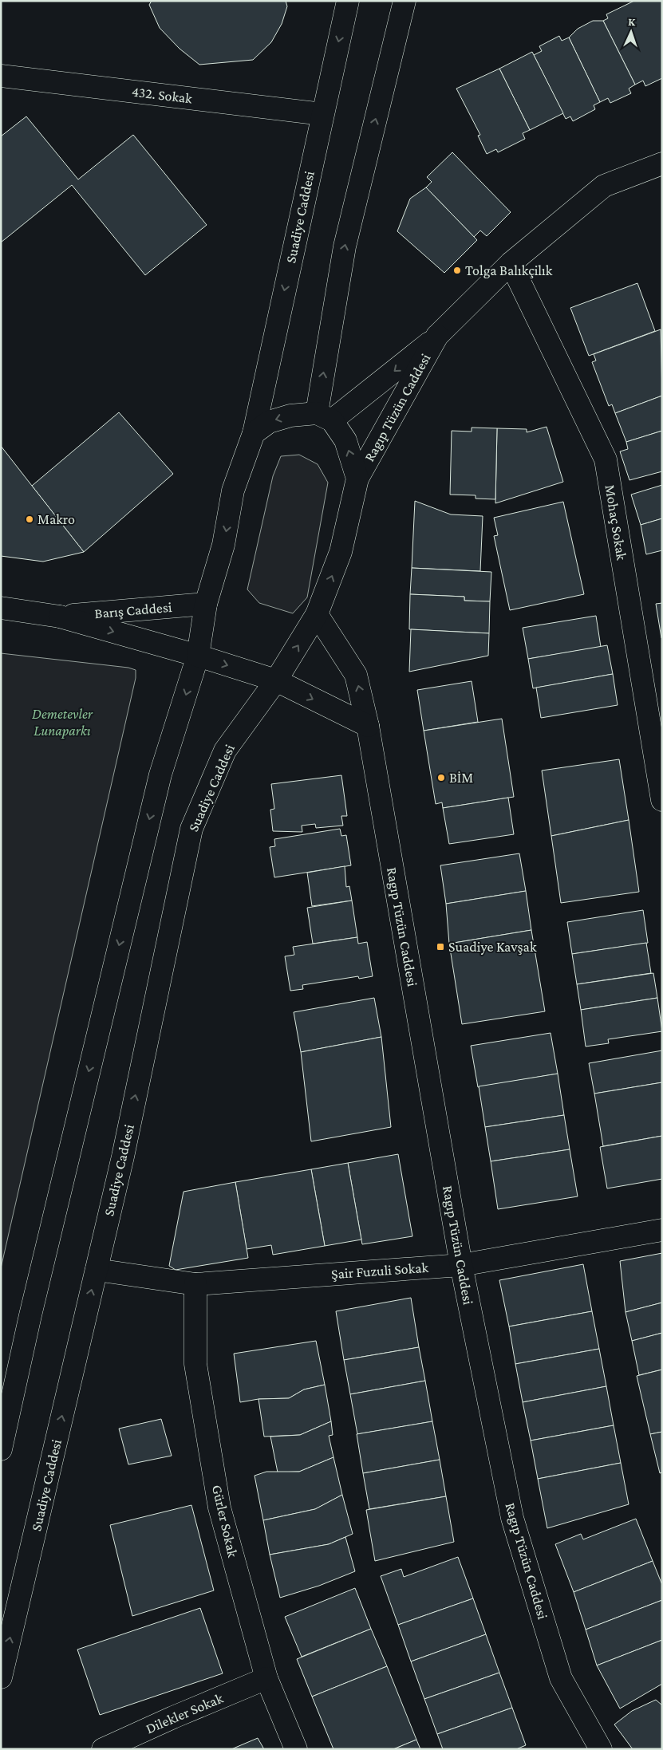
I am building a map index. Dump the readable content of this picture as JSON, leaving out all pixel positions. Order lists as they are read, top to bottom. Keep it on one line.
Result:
{"streets":{"main road":["432. Sokak","Suadiye Caddesi","Ragıp Tüzün Caddesi","Mohaç Sokak","Barış Caddesi","Şair Fuzuli Sokak","Gürler Sokak","Dilekler Sokak"]},"crossings":[["432. Sokak","Suadiye Caddesi"],["Suadiye Caddesi","Ragıp Tüzün Caddesi"],["Suadiye Caddesi","Barış Caddesi"],["Suadiye Caddesi","Şair Fuzuli Sokak"],["Ragıp Tüzün Caddesi","Mohaç Sokak"],["Ragıp Tüzün Caddesi","Şair Fuzuli Sokak"],["Şair Fuzuli Sokak","Gürler Sokak"],["Gürler Sokak","Dilekler Sokak"]],"parks":["Demetevler Lunaparkı"],"places":{"other":["Tolga Balıkçilık","Makro","BİM"],"transit":["Suadiye Kavşak"]},"north":"top"}
